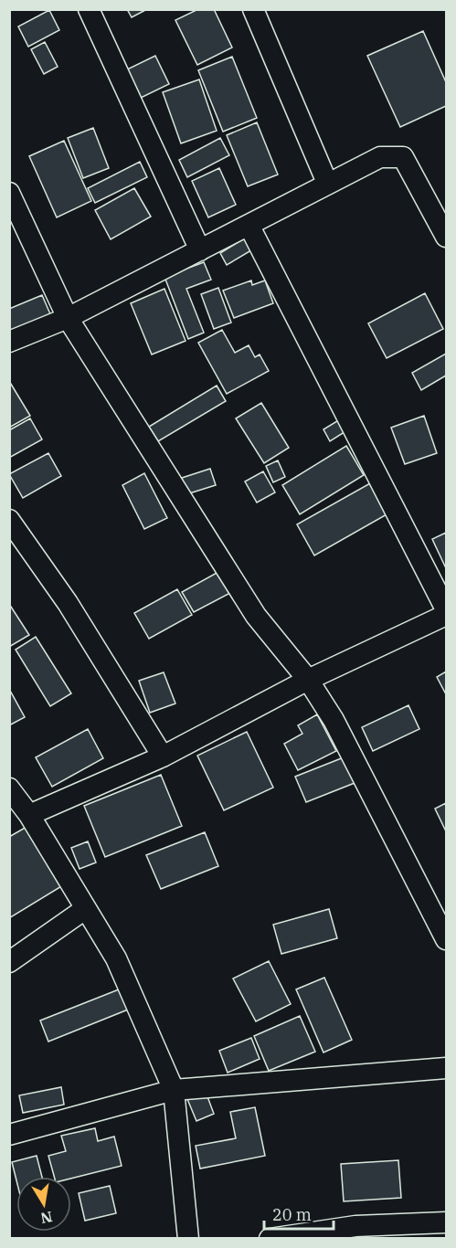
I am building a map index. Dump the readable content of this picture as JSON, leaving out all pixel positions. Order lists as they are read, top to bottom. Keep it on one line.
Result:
{"scale_bar":"20 m","north":"bottom"}
